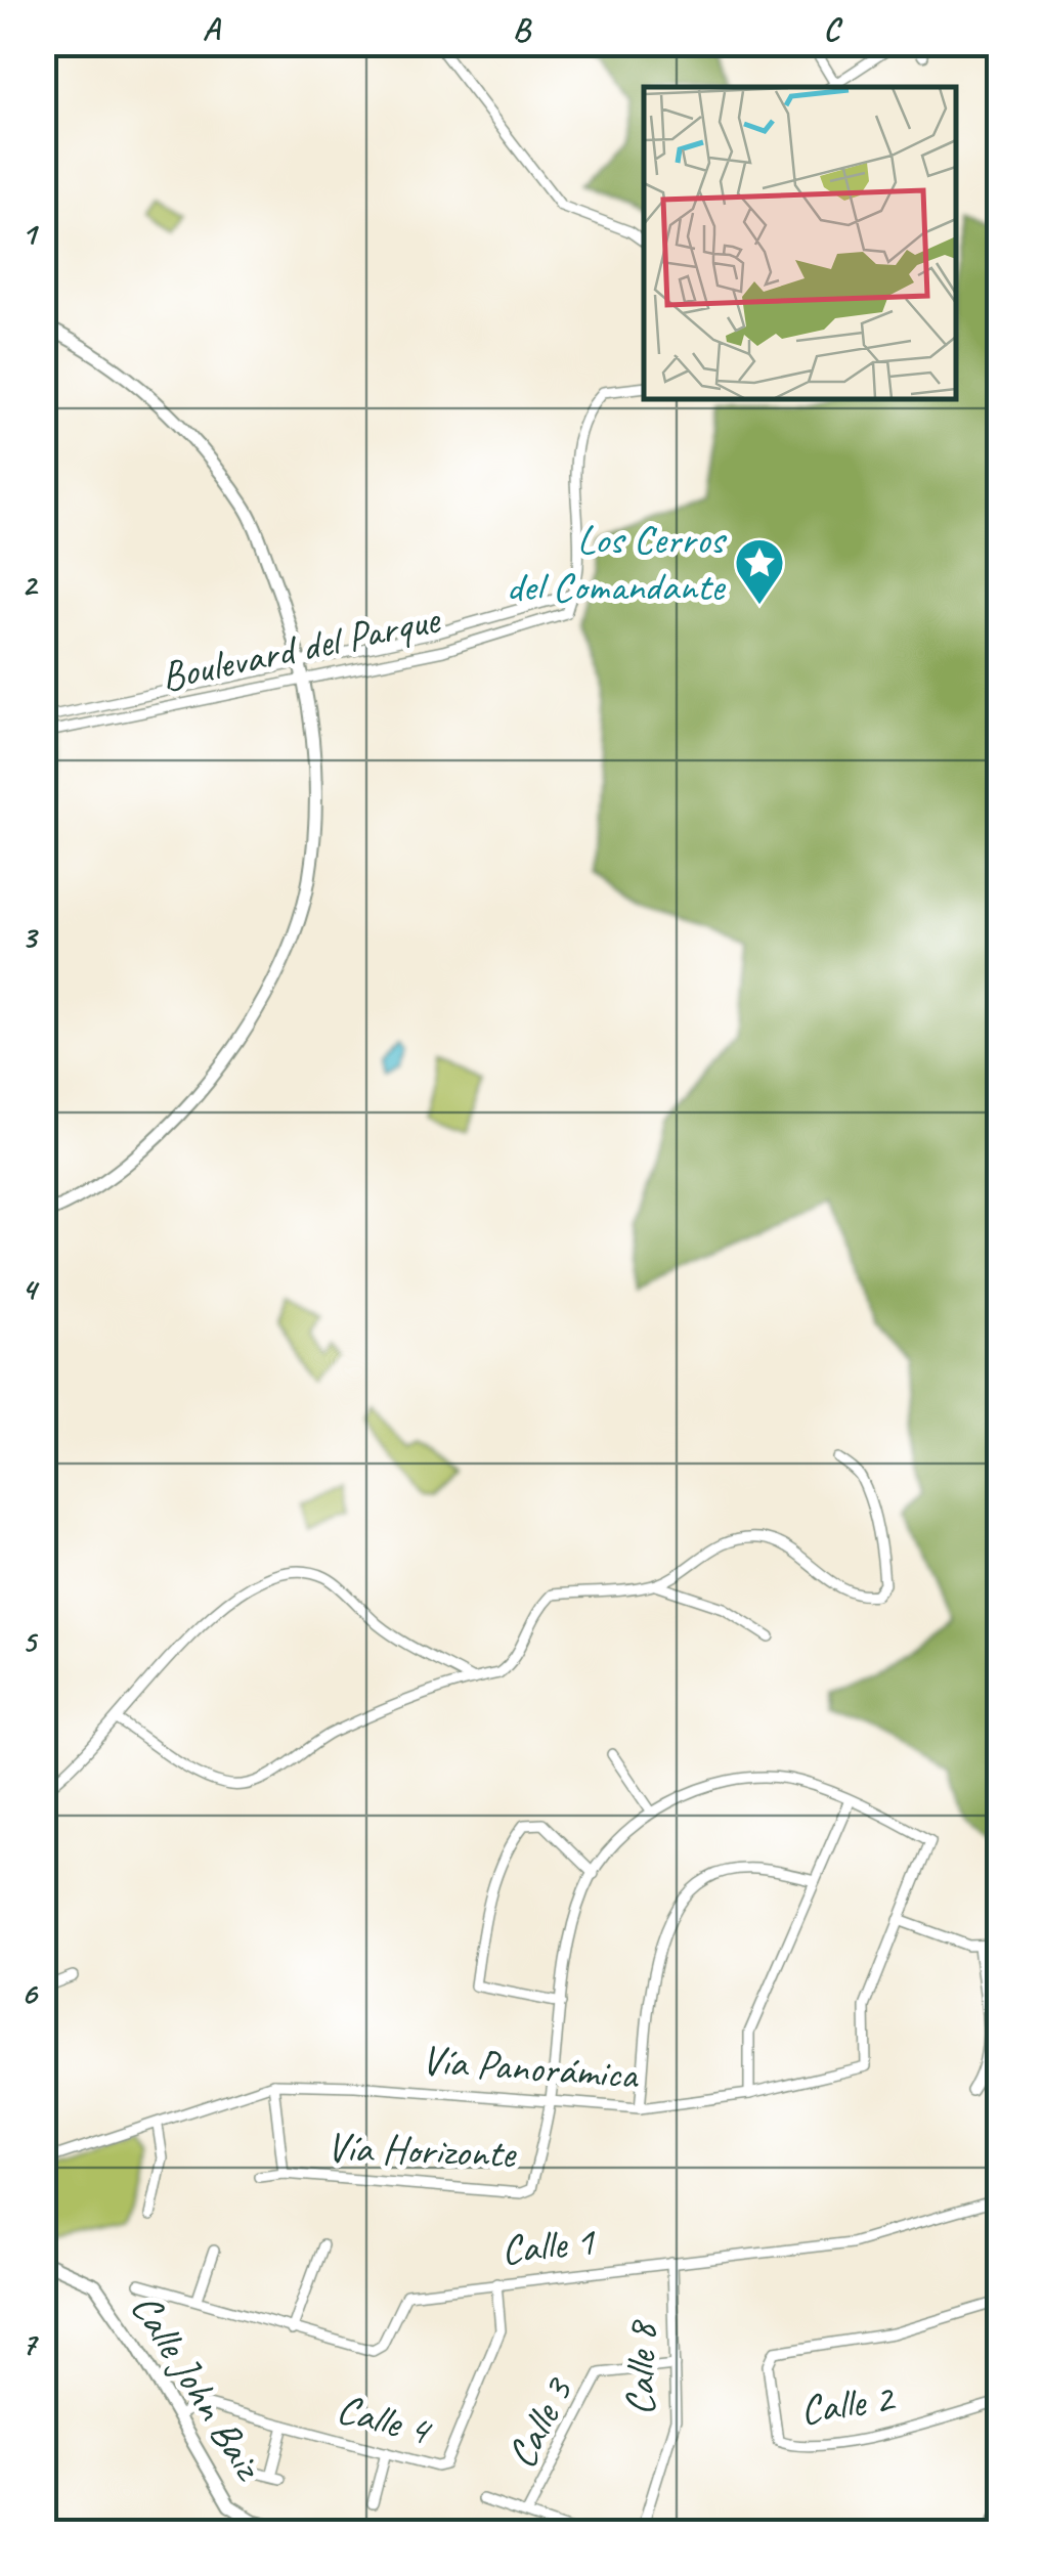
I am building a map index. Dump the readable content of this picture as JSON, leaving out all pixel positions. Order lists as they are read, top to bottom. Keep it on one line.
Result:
{"streets":{"street":["Boulevard del Parque","Vía Panorámica","Vía Horizonte","Calle 1","Calle 8","Calle John Baiz","Calle 2","Calle 4","Calle 3"]},"crossings":[["Vía Panorámica","Vía Horizonte"],["Calle 1","Calle 8"],["Calle 1","Calle 4"],["Calle 8","Calle 3"],["Calle John Baiz","Calle 4"]],"places":{"place":["Los Cerros del Comandante"]},"grid":{"columns":["A","B","C"],"rows":["1","2","3","4","5","6","7"]}}
